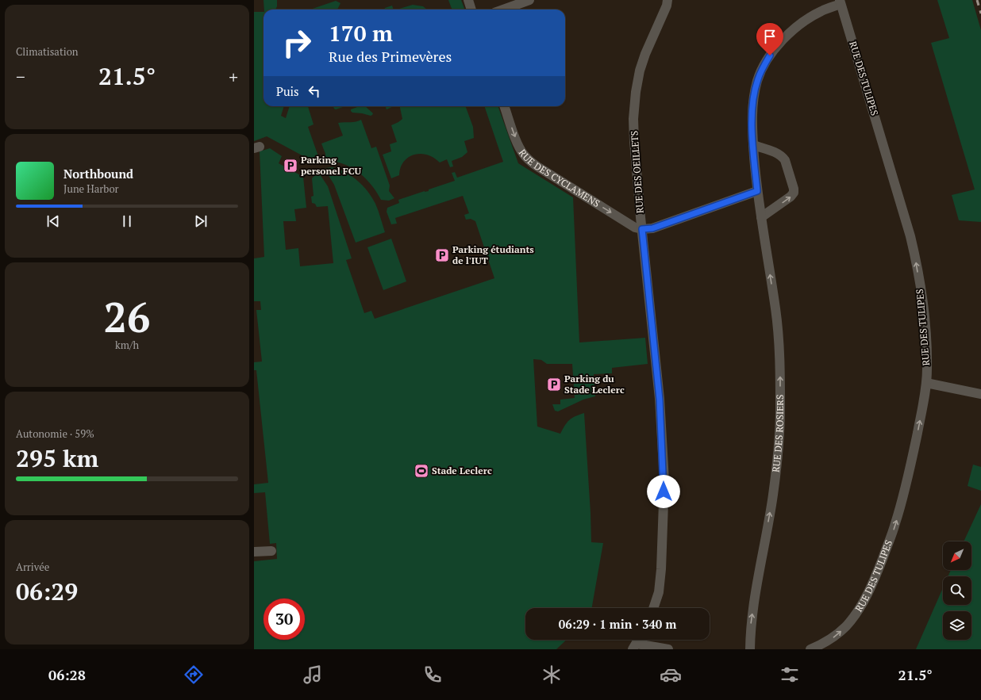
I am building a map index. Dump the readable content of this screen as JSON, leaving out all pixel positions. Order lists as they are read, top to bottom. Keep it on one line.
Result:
{"streets":{"street":["RUE DES TULIPES","RUE DES OEILLETS","RUE DES CYCLAMENS","RUE DES ROSIERS"]},"crossings":[["RUE DES TULIPES","RUE DES ROSIERS"],["RUE DES OEILLETS","RUE DES CYCLAMENS"]],"one_way":["RUE DES TULIPES","RUE DES CYCLAMENS","RUE DES ROSIERS"],"places":{"parking":["Parking personel FCU","Parking étudiants de l'IUT","Parking du Stade Leclerc"],"sports":["Stade Leclerc"]},"north":"bottom left","page":{"tile":["Climatisation",["26","km/h"],["Autonomie · 59%","295 km"],["Arrivée","06:29"]],"turn":["170 m","Rue des Primevères"],"heat":["−","21.5°","+"],"then":"Puis","song":["Northbound","June Harbor"],"limit":"30","trip":"06:29 · 1 min · 340 m","tabs":["06:28","21.5°"]}}
